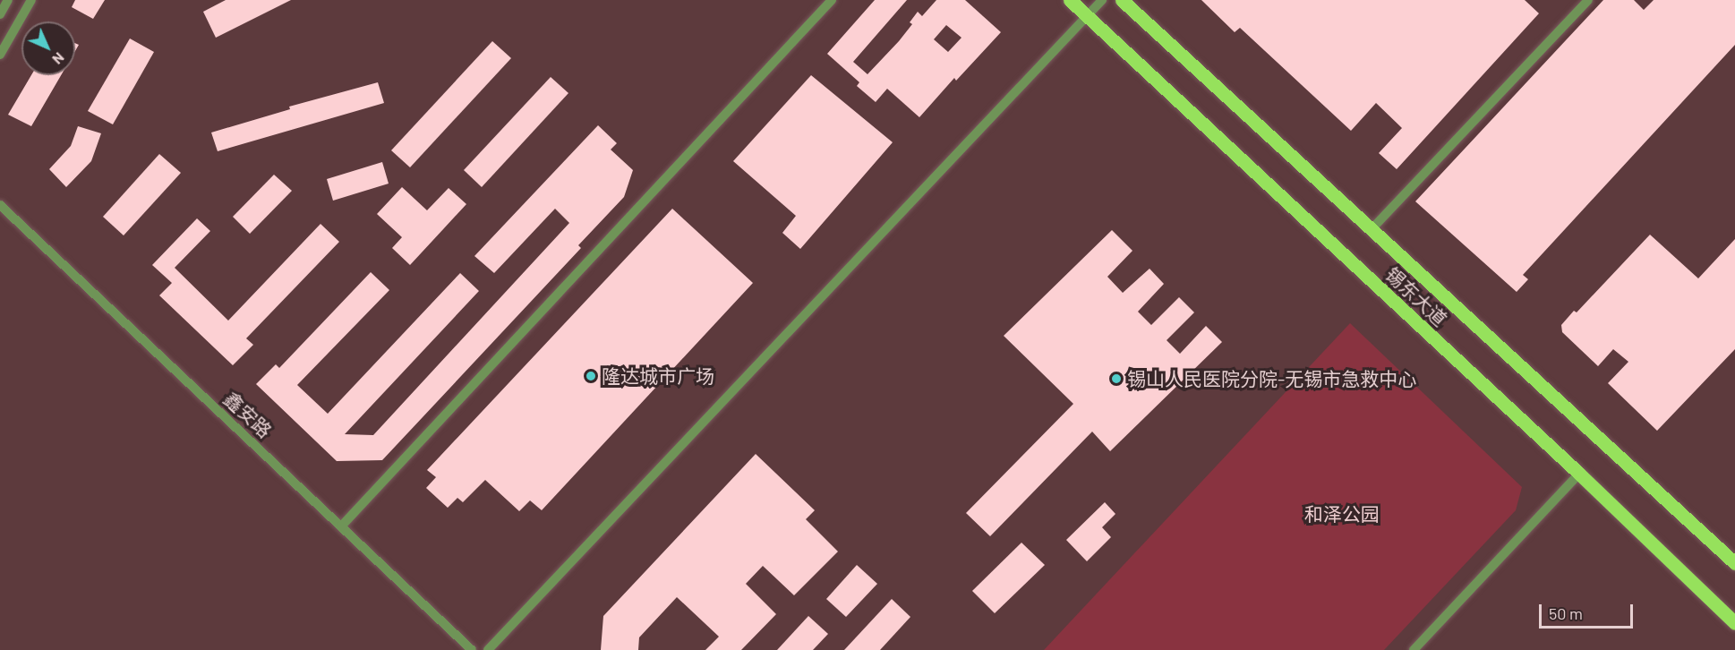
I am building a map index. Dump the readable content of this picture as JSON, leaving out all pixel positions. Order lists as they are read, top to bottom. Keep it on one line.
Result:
{"streets":{"main road":["锡东大道"],"street":["鑫安路"]},"parks":["和泽公园"],"places":["隆达城市广场","锡山人民医院分院-无锡市急救中心"],"scale_bar":"50 m","north":"bottom right"}
